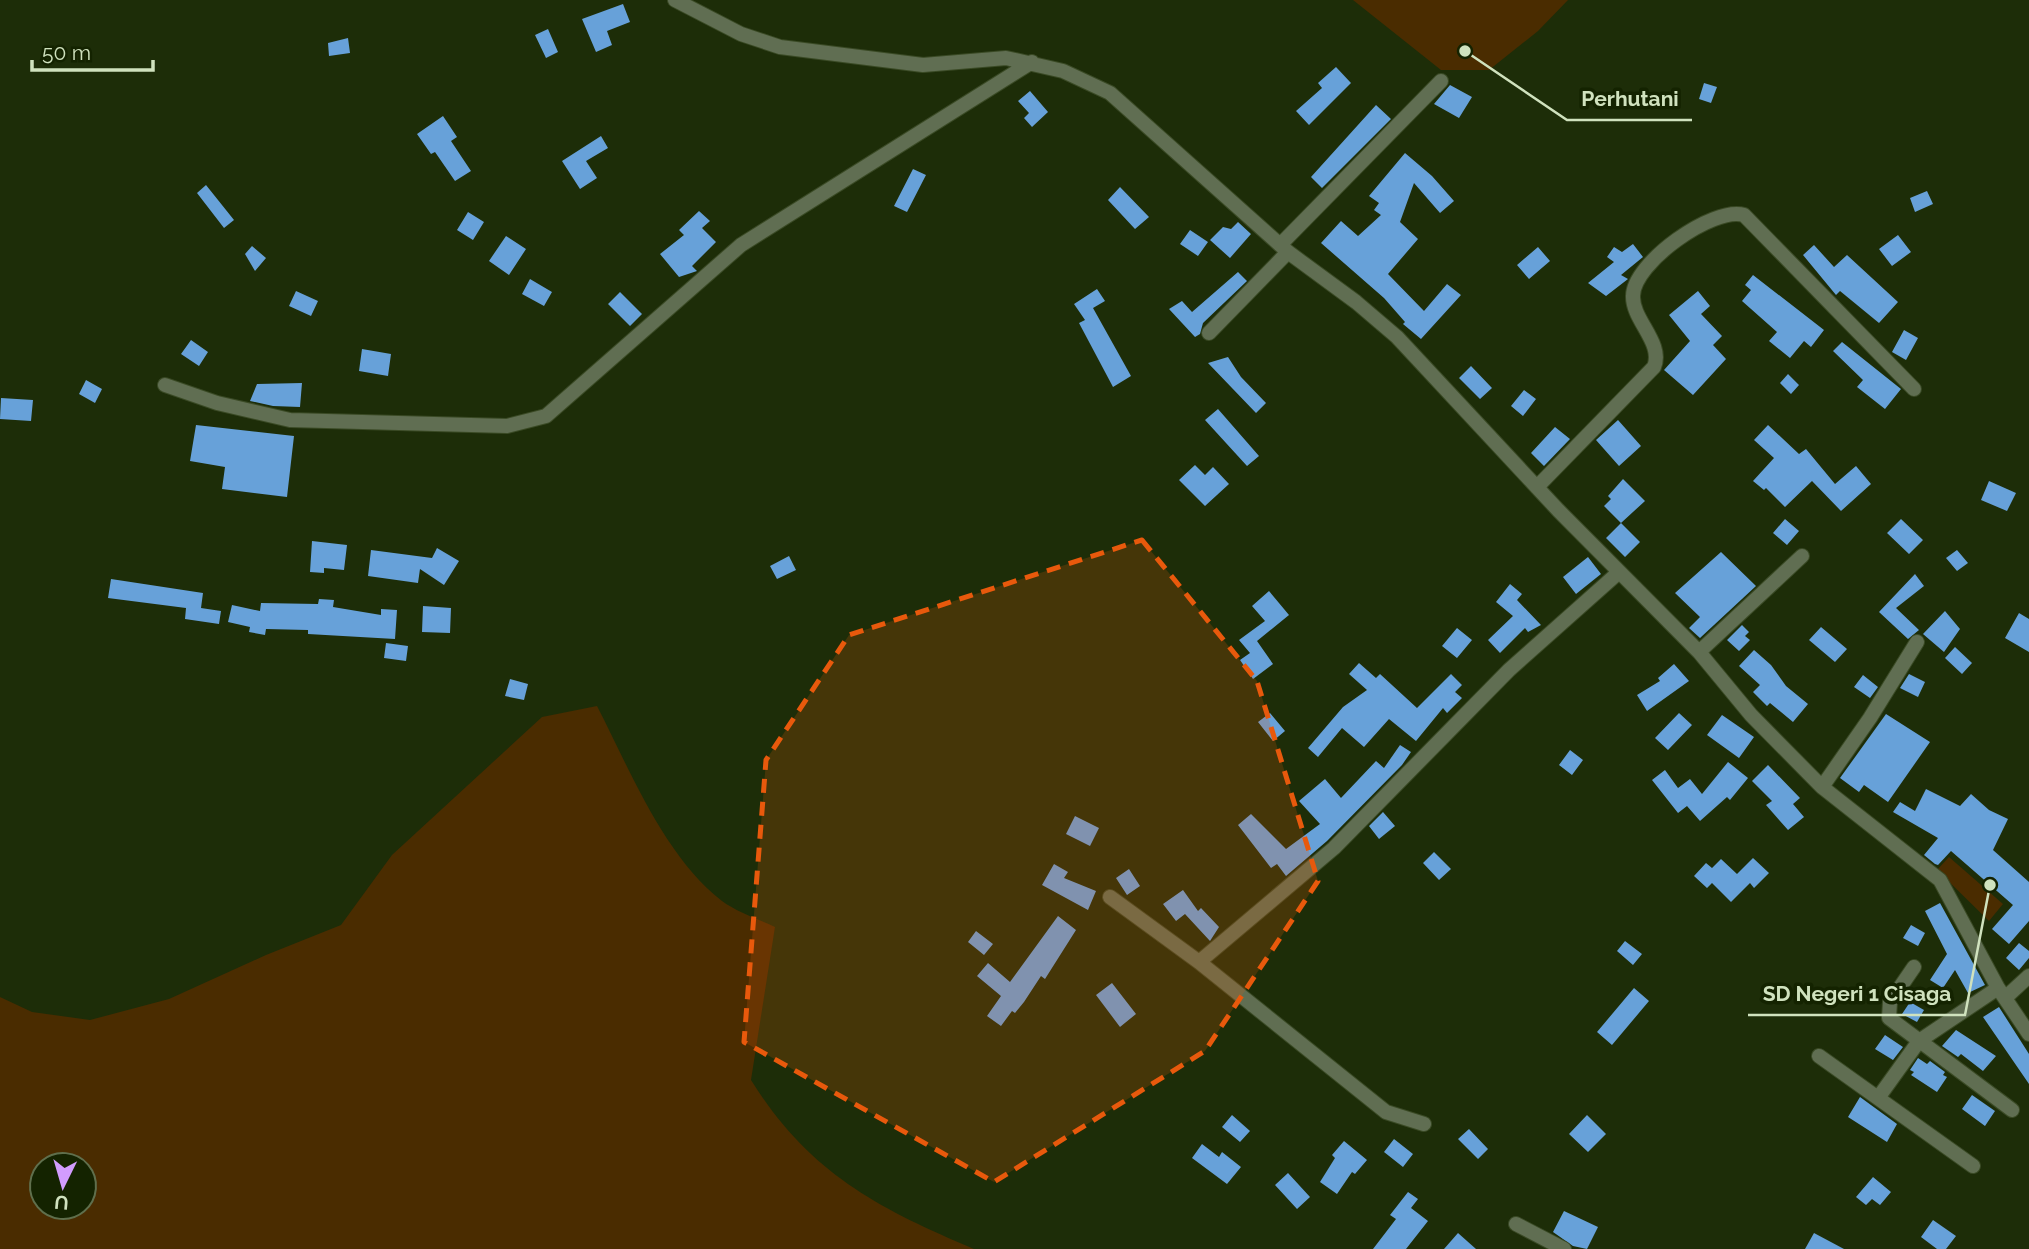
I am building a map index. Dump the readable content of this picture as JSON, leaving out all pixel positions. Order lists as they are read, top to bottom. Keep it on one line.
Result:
{"places":["Perhutani","SD Negeri 1 Cisaga"],"scale_bar":"50 m","north":"bottom"}
